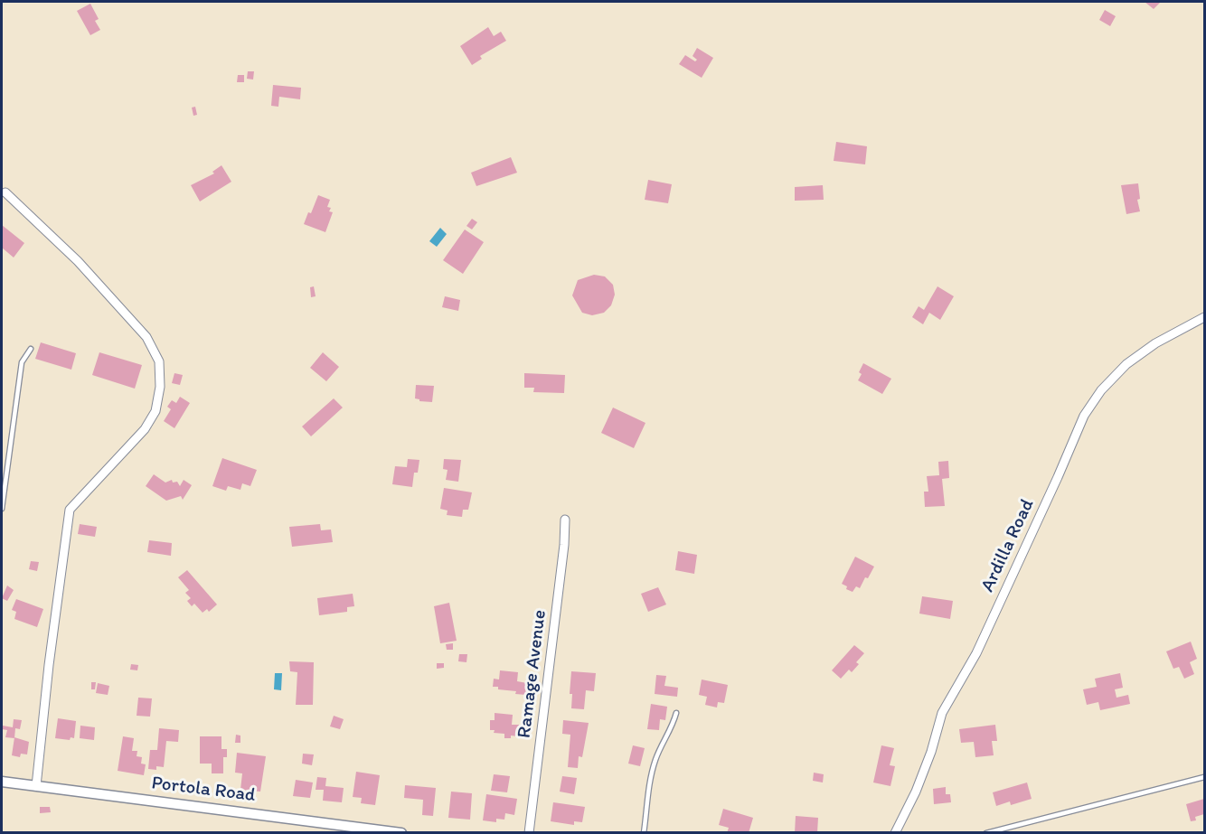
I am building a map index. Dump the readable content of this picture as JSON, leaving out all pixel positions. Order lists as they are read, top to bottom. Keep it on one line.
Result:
{"streets":{"street":["Ardilla Road","Ramage Avenue","Portola Road"]}}
